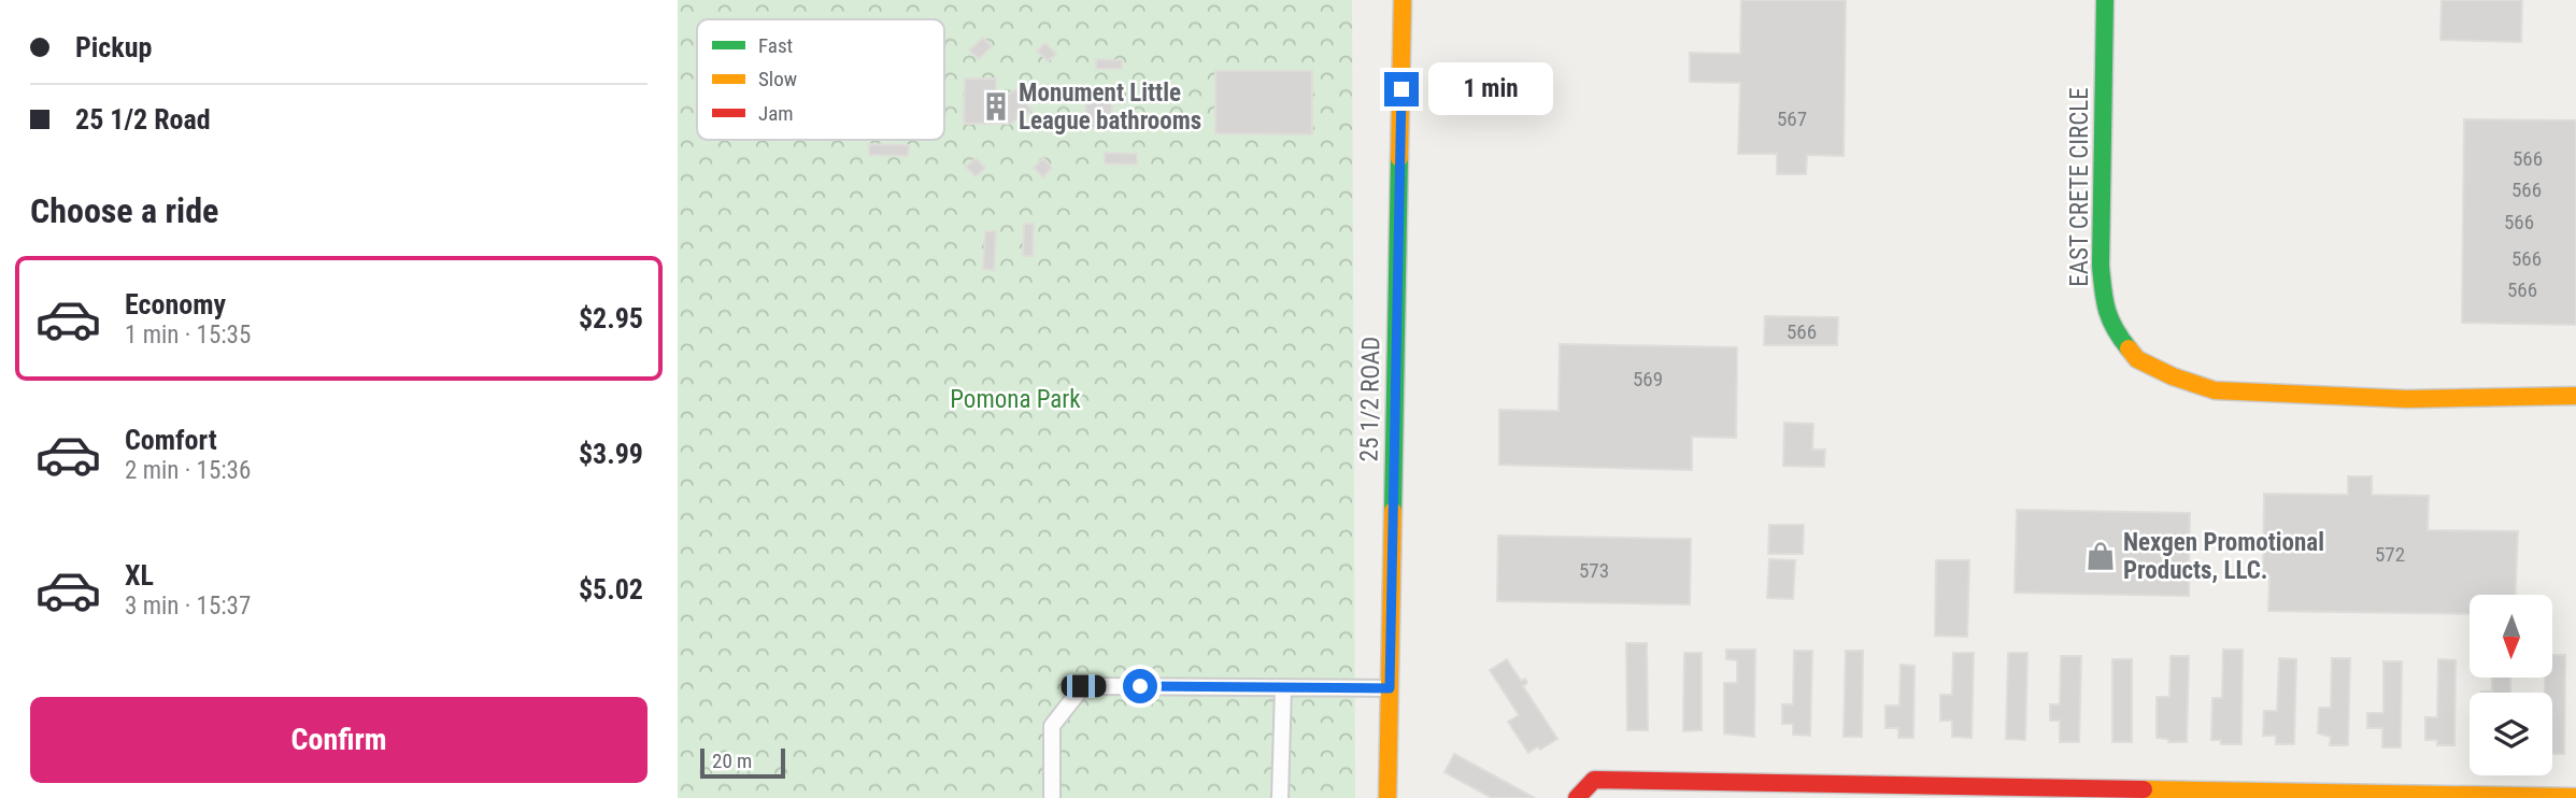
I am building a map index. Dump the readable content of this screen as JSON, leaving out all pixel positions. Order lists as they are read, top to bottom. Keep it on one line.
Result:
{"streets":{"street":["EAST CRETE CIRCLE","25 1/2 ROAD"]},"parks":["Pomona Park"],"places":{"building":["Monument Little League bathrooms"],"shop":["Nexgen Promotional Products, LLC."]},"house_numbers":["567","566","566","566","566","566","566","569","572","573"],"legend":["Fast","Slow","Jam"],"scale_bar":"20 m","north":"bottom","page":{"banner":["Pickup","25 1/2 Road"],"bubble":"1 min","heading":"Choose a ride","list":[{"name":"Economy","note":"1 min · 15:35","value":"$2.95"},{"name":"Comfort","note":"2 min · 15:36","value":"$3.99"},{"name":"XL","note":"3 min · 15:37","value":"$5.02"}],"buttons":"Confirm","scale":"20 m"}}
